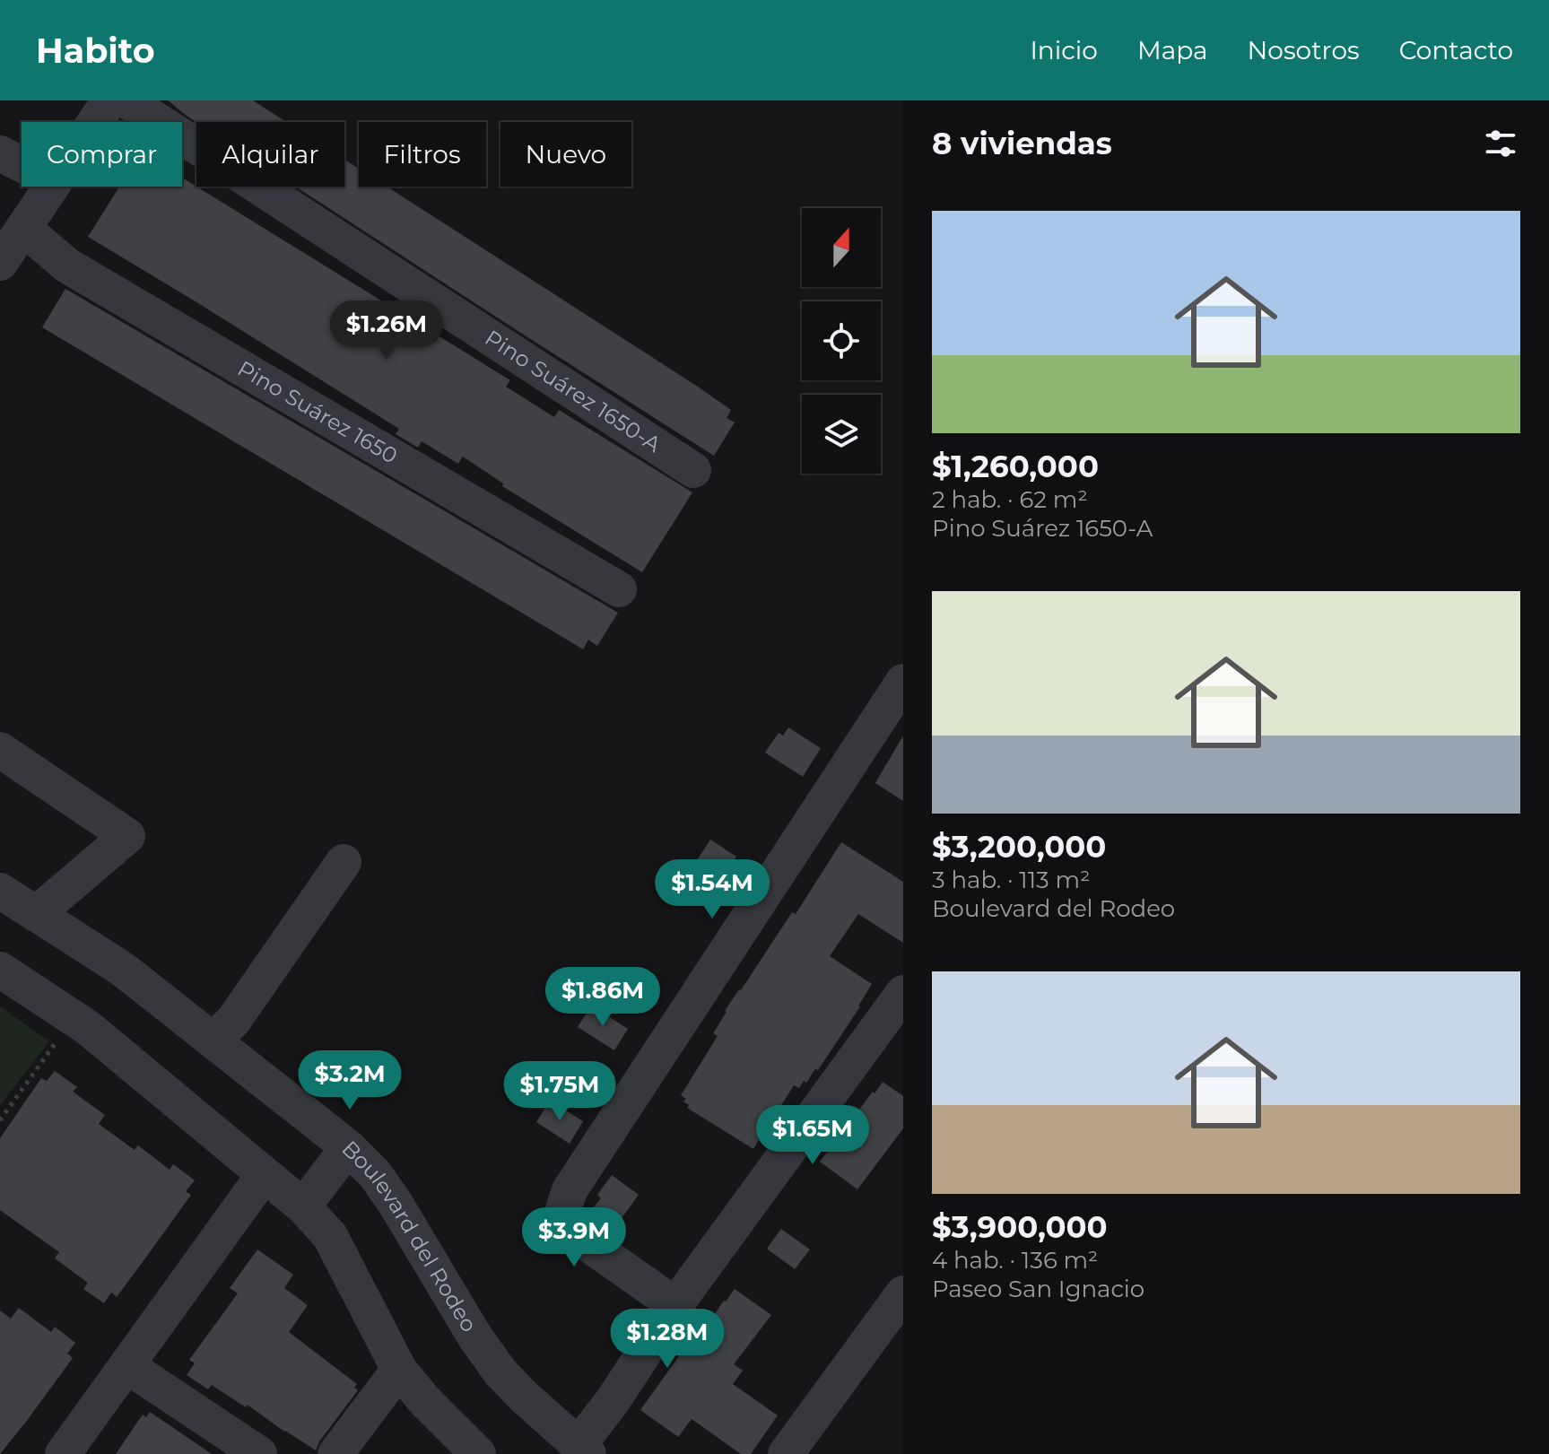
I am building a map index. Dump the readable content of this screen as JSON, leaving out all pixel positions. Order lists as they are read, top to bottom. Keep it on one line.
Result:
{"streets":{"street":["Pino Suárez 1650-A","Pino Suárez 1650","Boulevard del Rodeo"]},"north":"top","page":{"header":"Habito","nav":["Inicio","Mapa","Nosotros","Contacto"],"heading":"8 viviendas","chip":["Comprar","Alquilar","Filtros","Nuevo"],"list":[{"name":"$1,260,000","note":"2 hab. · 62 m² · Pino Suárez 1650-A"},{"name":"$3,200,000","note":"3 hab. · 113 m² · Boulevard del Rodeo"},{"name":"$3,900,000","note":"4 hab. · 136 m² · Paseo San Ignacio"}],"price":["$1.26M","$1.54M","$1.86M","$3.2M","$1.75M","$1.65M","$3.9M","$1.28M"]}}
